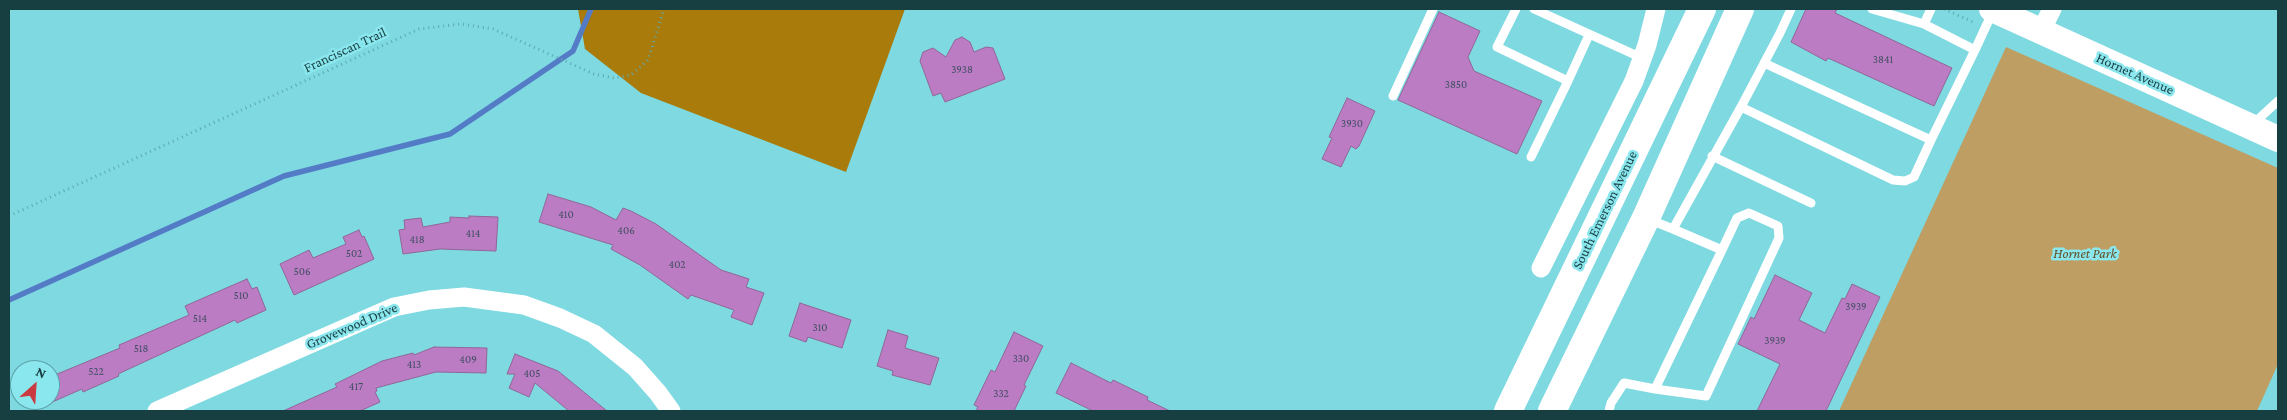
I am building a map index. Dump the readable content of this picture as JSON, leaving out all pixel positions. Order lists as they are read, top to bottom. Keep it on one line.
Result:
{"streets":{"main road":["South Emerson Avenue"],"street":["Hornet Avenue","Grovewood Drive"],"path":["Franciscan Trail"]},"parks":["Hornet Park"],"house_numbers":["3841","3938","3850","3930","410","406","414","418","502","402","506","510","3939","514","310","3939","518","330","409","413","522","405","417","332"],"north":"top right"}
